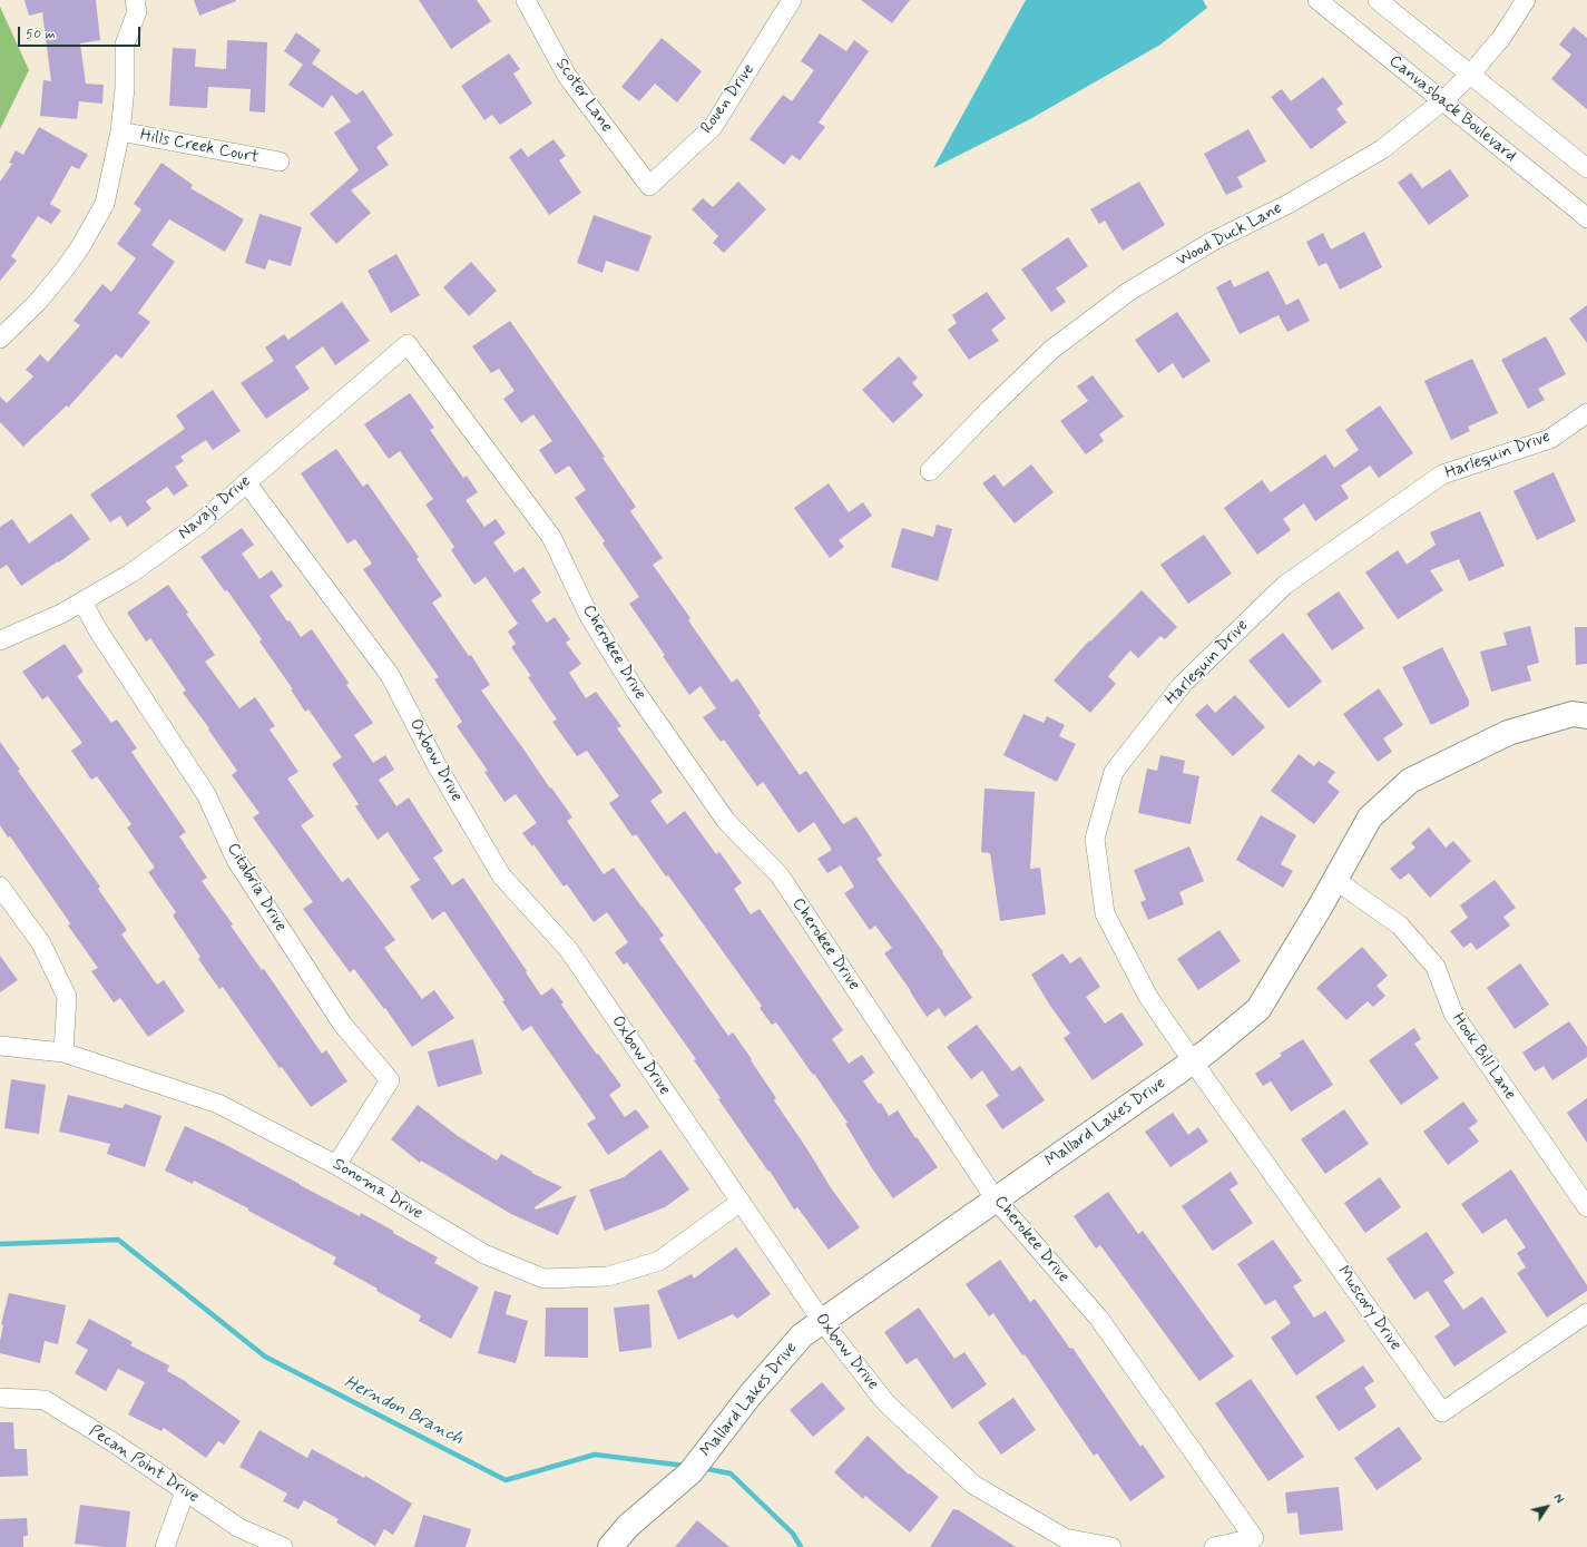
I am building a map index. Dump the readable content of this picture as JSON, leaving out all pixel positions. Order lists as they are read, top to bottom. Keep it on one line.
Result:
{"streets":{"street":["Scoter Lane","Rouen Drive","Canvasback Boulevard","Hills Creek Court","Wood Duck Lane","Harlequin Drive","Navajo Drive","Cherokee Drive","Oxbow Drive","Citabria Drive","Hook Bill Lane","Mallard Lakes Drive","Sonoma Drive","Muscovy Drive","Pecan Point Drive"]},"crossings":[["Scoter Lane","Rouen Drive"],["Canvasback Boulevard","Wood Duck Lane"],["Harlequin Drive","Mallard Lakes Drive"],["Harlequin Drive","Muscovy Drive"],["Navajo Drive","Cherokee Drive"],["Navajo Drive","Oxbow Drive"],["Navajo Drive","Citabria Drive"],["Cherokee Drive","Mallard Lakes Drive"],["Oxbow Drive","Mallard Lakes Drive"],["Oxbow Drive","Sonoma Drive"],["Citabria Drive","Sonoma Drive"],["Hook Bill Lane","Mallard Lakes Drive"],["Mallard Lakes Drive","Muscovy Drive"]],"water":["Herndon Branch"],"scale_bar":"50 m","north":"top right"}
